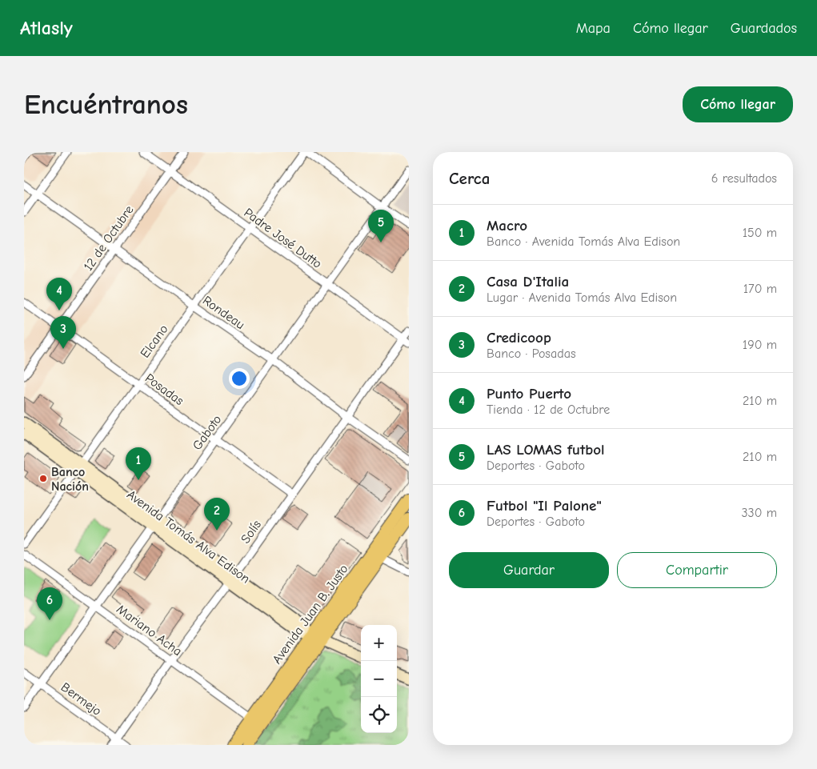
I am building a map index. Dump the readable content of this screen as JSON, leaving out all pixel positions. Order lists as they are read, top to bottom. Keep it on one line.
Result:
{"streets":{"main road":["Avenida Tomás Alva Edison","Avenida Juan B. Justo"],"street":["12 de Octubre","Padre José Dutto","Rondeau","Elcano","Posadas","Gaboto","Solís","Mariano Acha","Bermejo"]},"crossings":[["12 de Octubre","Padre José Dutto"],["12 de Octubre","Rondeau"],["12 de Octubre","Posadas"],["Padre José Dutto","Elcano"],["Padre José Dutto","Gaboto"],["Padre José Dutto","Solís"],["Rondeau","Elcano"],["Rondeau","Gaboto"],["Rondeau","Solís"],["Elcano","Posadas"],["Elcano","Avenida Tomás Alva Edison"],["Posadas","Gaboto"],["Posadas","Solís"],["Gaboto","Avenida Tomás Alva Edison"],["Gaboto","Mariano Acha"],["Gaboto","Bermejo"],["Solís","Avenida Tomás Alva Edison"],["Solís","Mariano Acha"],["Solís","Bermejo"],["Avenida Tomás Alva Edison","Avenida Juan B. Justo"],["Avenida Juan B. Justo","Mariano Acha"]],"places":["Banco Nación"],"page":{"header":"Atlasly","nav":["Mapa","Cómo llegar","Guardados"],"buttons":["Cómo llegar",["Guardar","Compartir"]],"title":"Encuéntranos","heading":["Cerca","6 resultados"],"list":[{"mark":"1","name":"Macro","note":"Banco · Avenida Tomás Alva Edison","value":"150 m"},{"mark":"2","name":"Casa D'Italia","note":"Lugar · Avenida Tomás Alva Edison","value":"170 m"},{"mark":"3","name":"Credicoop","note":"Banco · Posadas","value":"190 m"},{"mark":"4","name":"Punto Puerto","note":"Tienda · 12 de Octubre","value":"210 m"},{"mark":"5","name":"LAS LOMAS futbol","note":"Deportes · Gaboto","value":"210 m"},{"mark":"6","name":"Futbol \"Il Palone\"","note":"Deportes · Gaboto","value":"330 m"}],"pins":["5","4","3","1","2","6"],"map_buttons":["+","−"]}}
